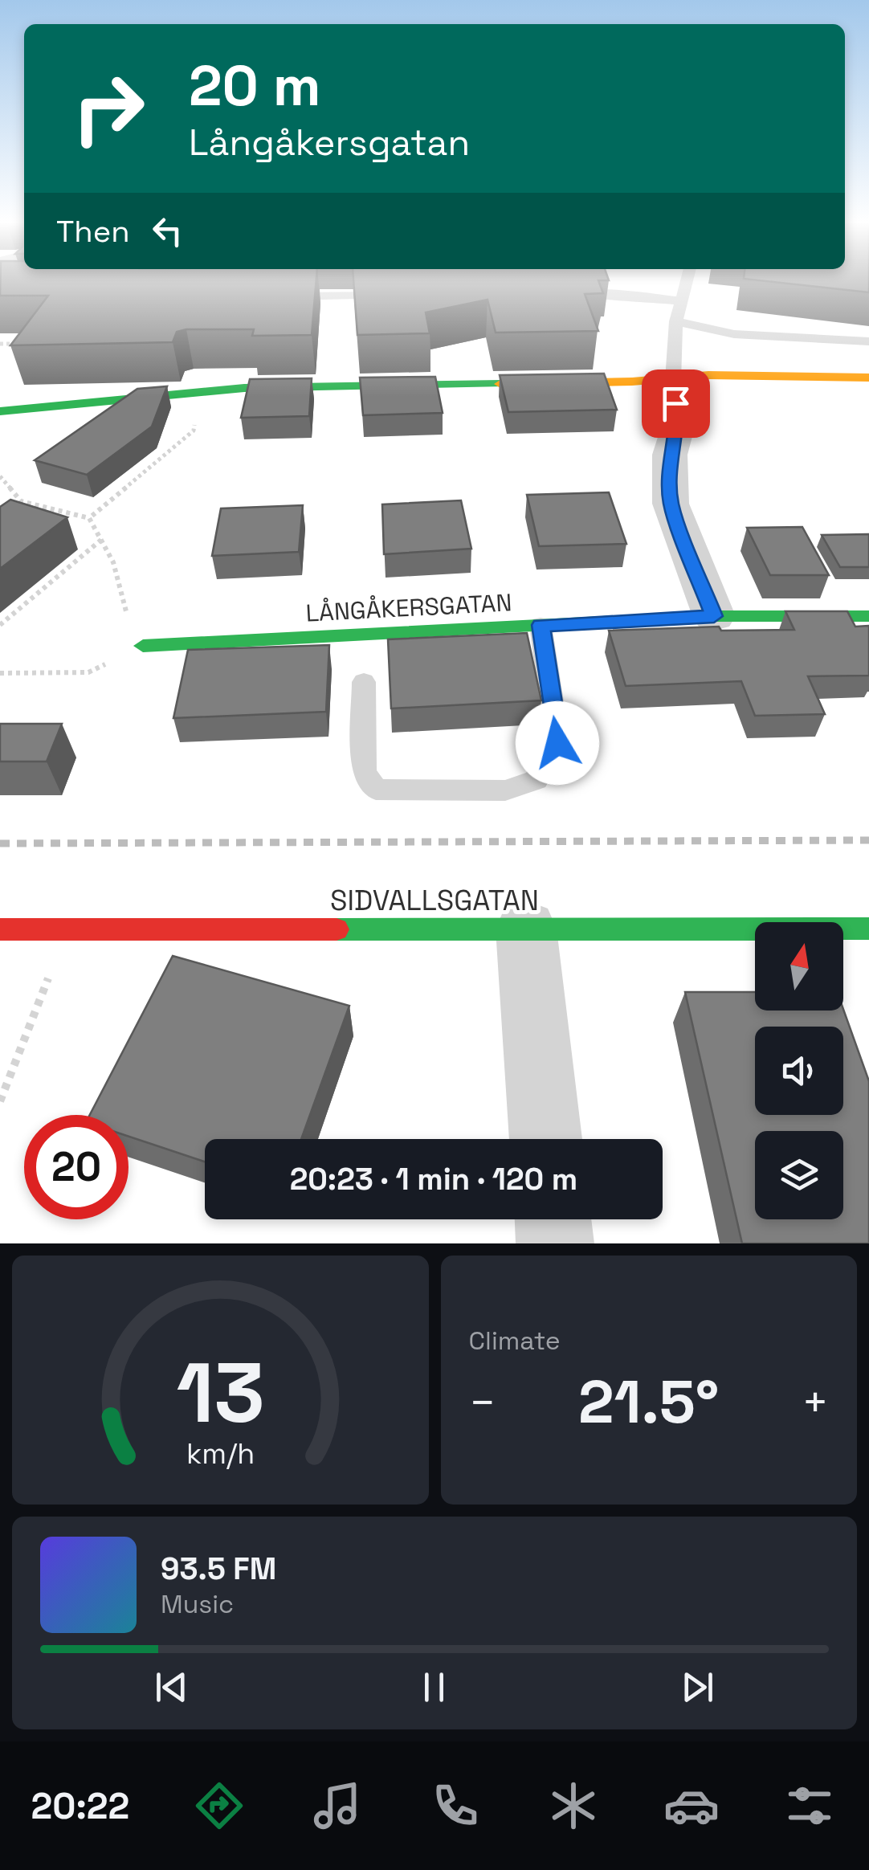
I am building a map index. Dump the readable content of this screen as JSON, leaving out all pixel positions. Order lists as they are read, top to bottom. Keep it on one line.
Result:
{"streets":{"street":["LÅNGÅKERSGATAN","SIDVALLSGATAN"]},"north":"top","page":{"turn":["20 m","Långåkersgatan"],"then":"Then","limit":"20","trip":"20:23 · 1 min · 120 m","tile":"Climate","heat":["−","21.5°","+"],"song":["93.5 FM","Music"],"tabs":"20:22","gauge":["13","km/h"]}}
